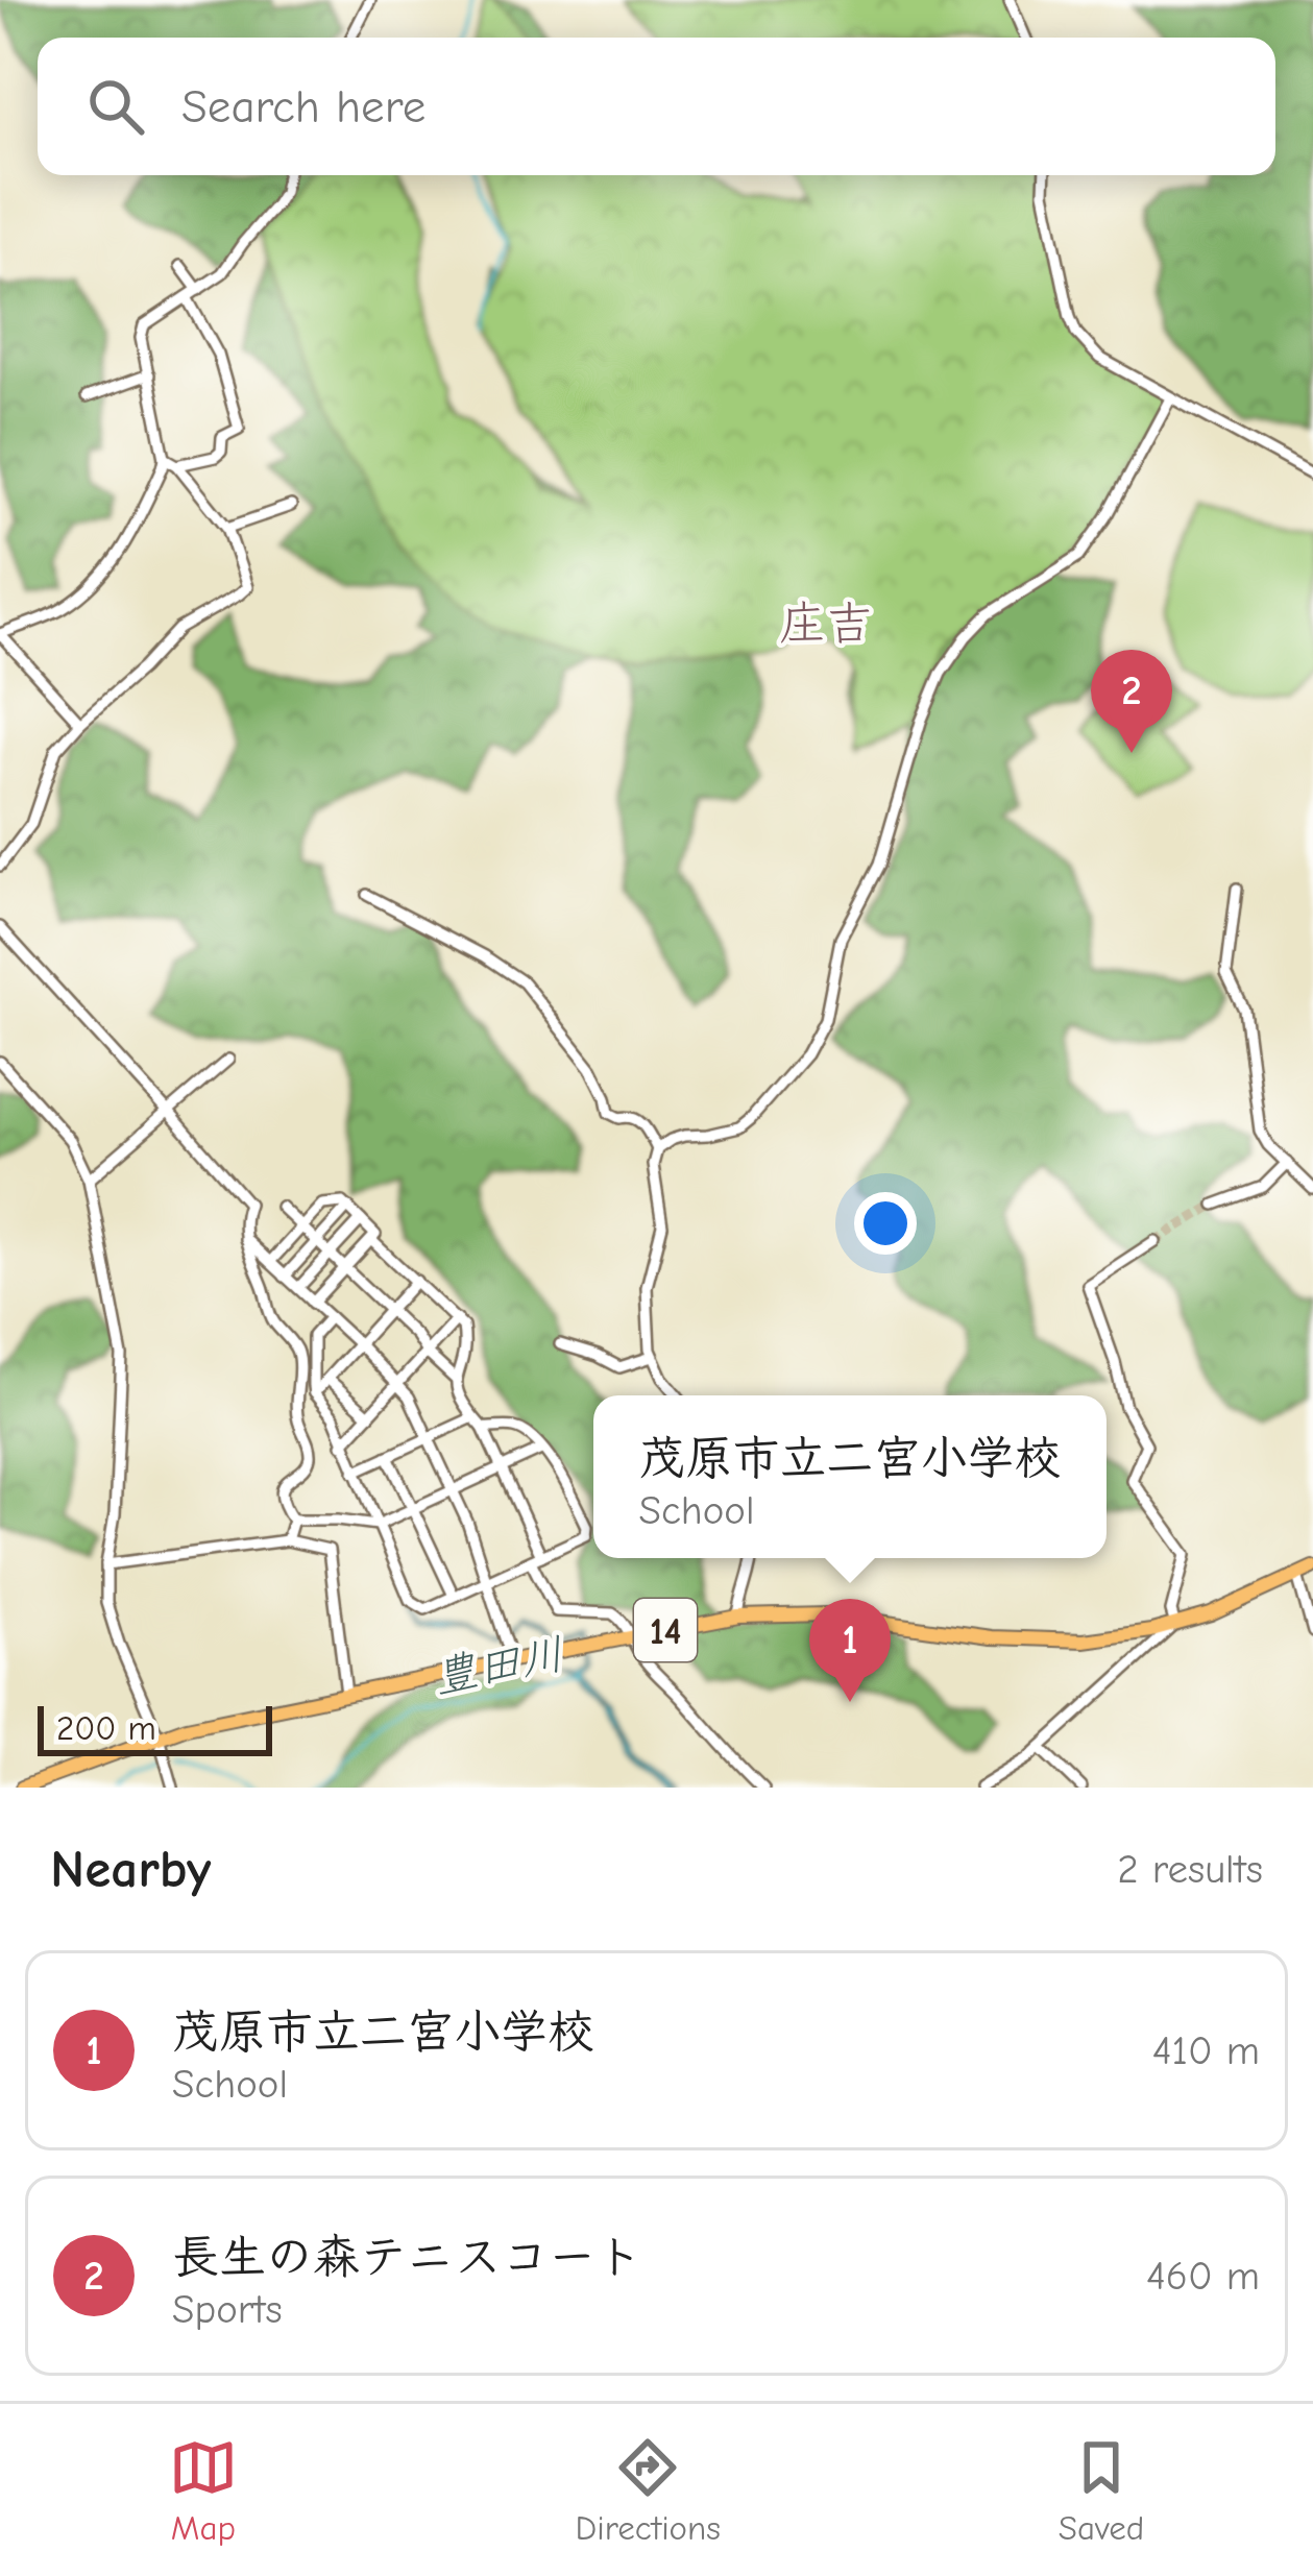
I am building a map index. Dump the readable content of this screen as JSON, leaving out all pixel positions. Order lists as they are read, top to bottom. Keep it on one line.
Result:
{"streets":{"main road":["14"]},"districts":["庄吉"],"water":["豊田川"],"scale_bar":"200 m","page":{"search":"Search here","pins":["2","1"],"popup":["茂原市立二宮小学校","School"],"scale":"200 m","heading":["Nearby","2 results"],"list":[{"mark":"1","name":"茂原市立二宮小学校","note":"School","value":"410 m"},{"mark":"2","name":"長生の森テニスコート","note":"Sports","value":"460 m"}],"nav":["Map","Directions","Saved"]}}
